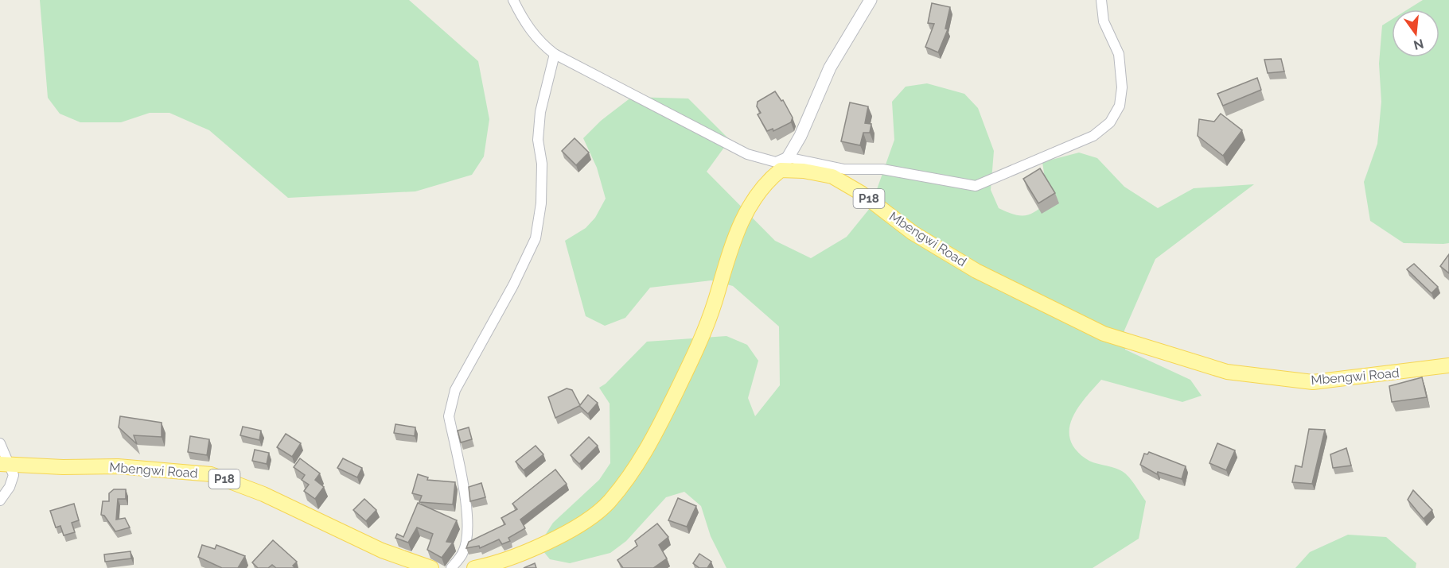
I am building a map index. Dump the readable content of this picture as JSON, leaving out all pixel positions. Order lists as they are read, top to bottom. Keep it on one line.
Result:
{"streets":{"main road":["P18","Mbengwi Road"]},"north":"bottom"}
